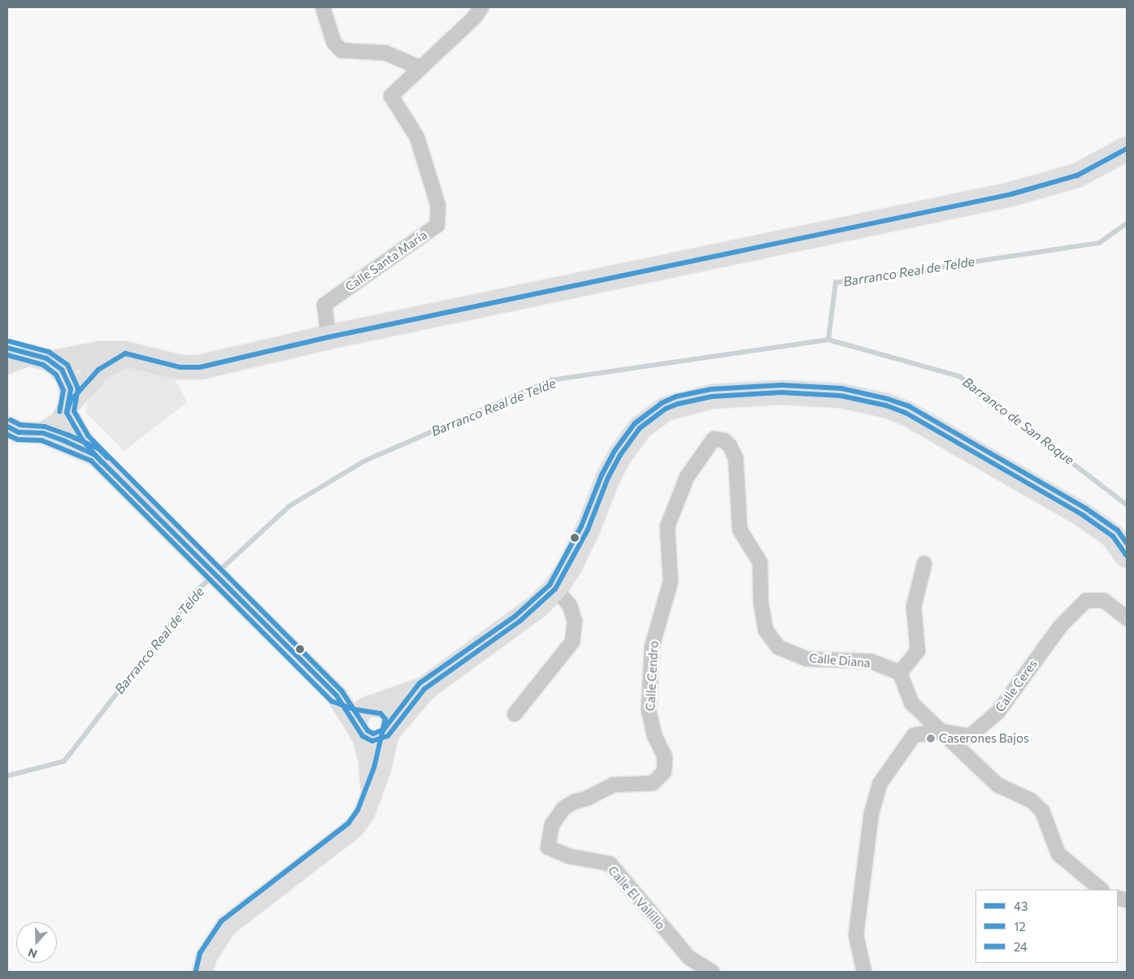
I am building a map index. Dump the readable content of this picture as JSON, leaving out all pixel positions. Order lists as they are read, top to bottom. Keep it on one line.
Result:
{"streets":{"street":["Calle Santa María","Calle Diana","Calle Cendro","Calle Ceres","Calle El Vallillo"]},"crossings":[["Calle Diana","Calle Cendro"],["Calle Cendro","Calle El Vallillo"]],"water":["Barranco Real de Telde","Barranco de San Roque"],"places":["Caserones Bajos"],"lines":["transit line 43","transit line 24","transit line 12"],"legend":["43","12","24"],"north":"bottom"}
